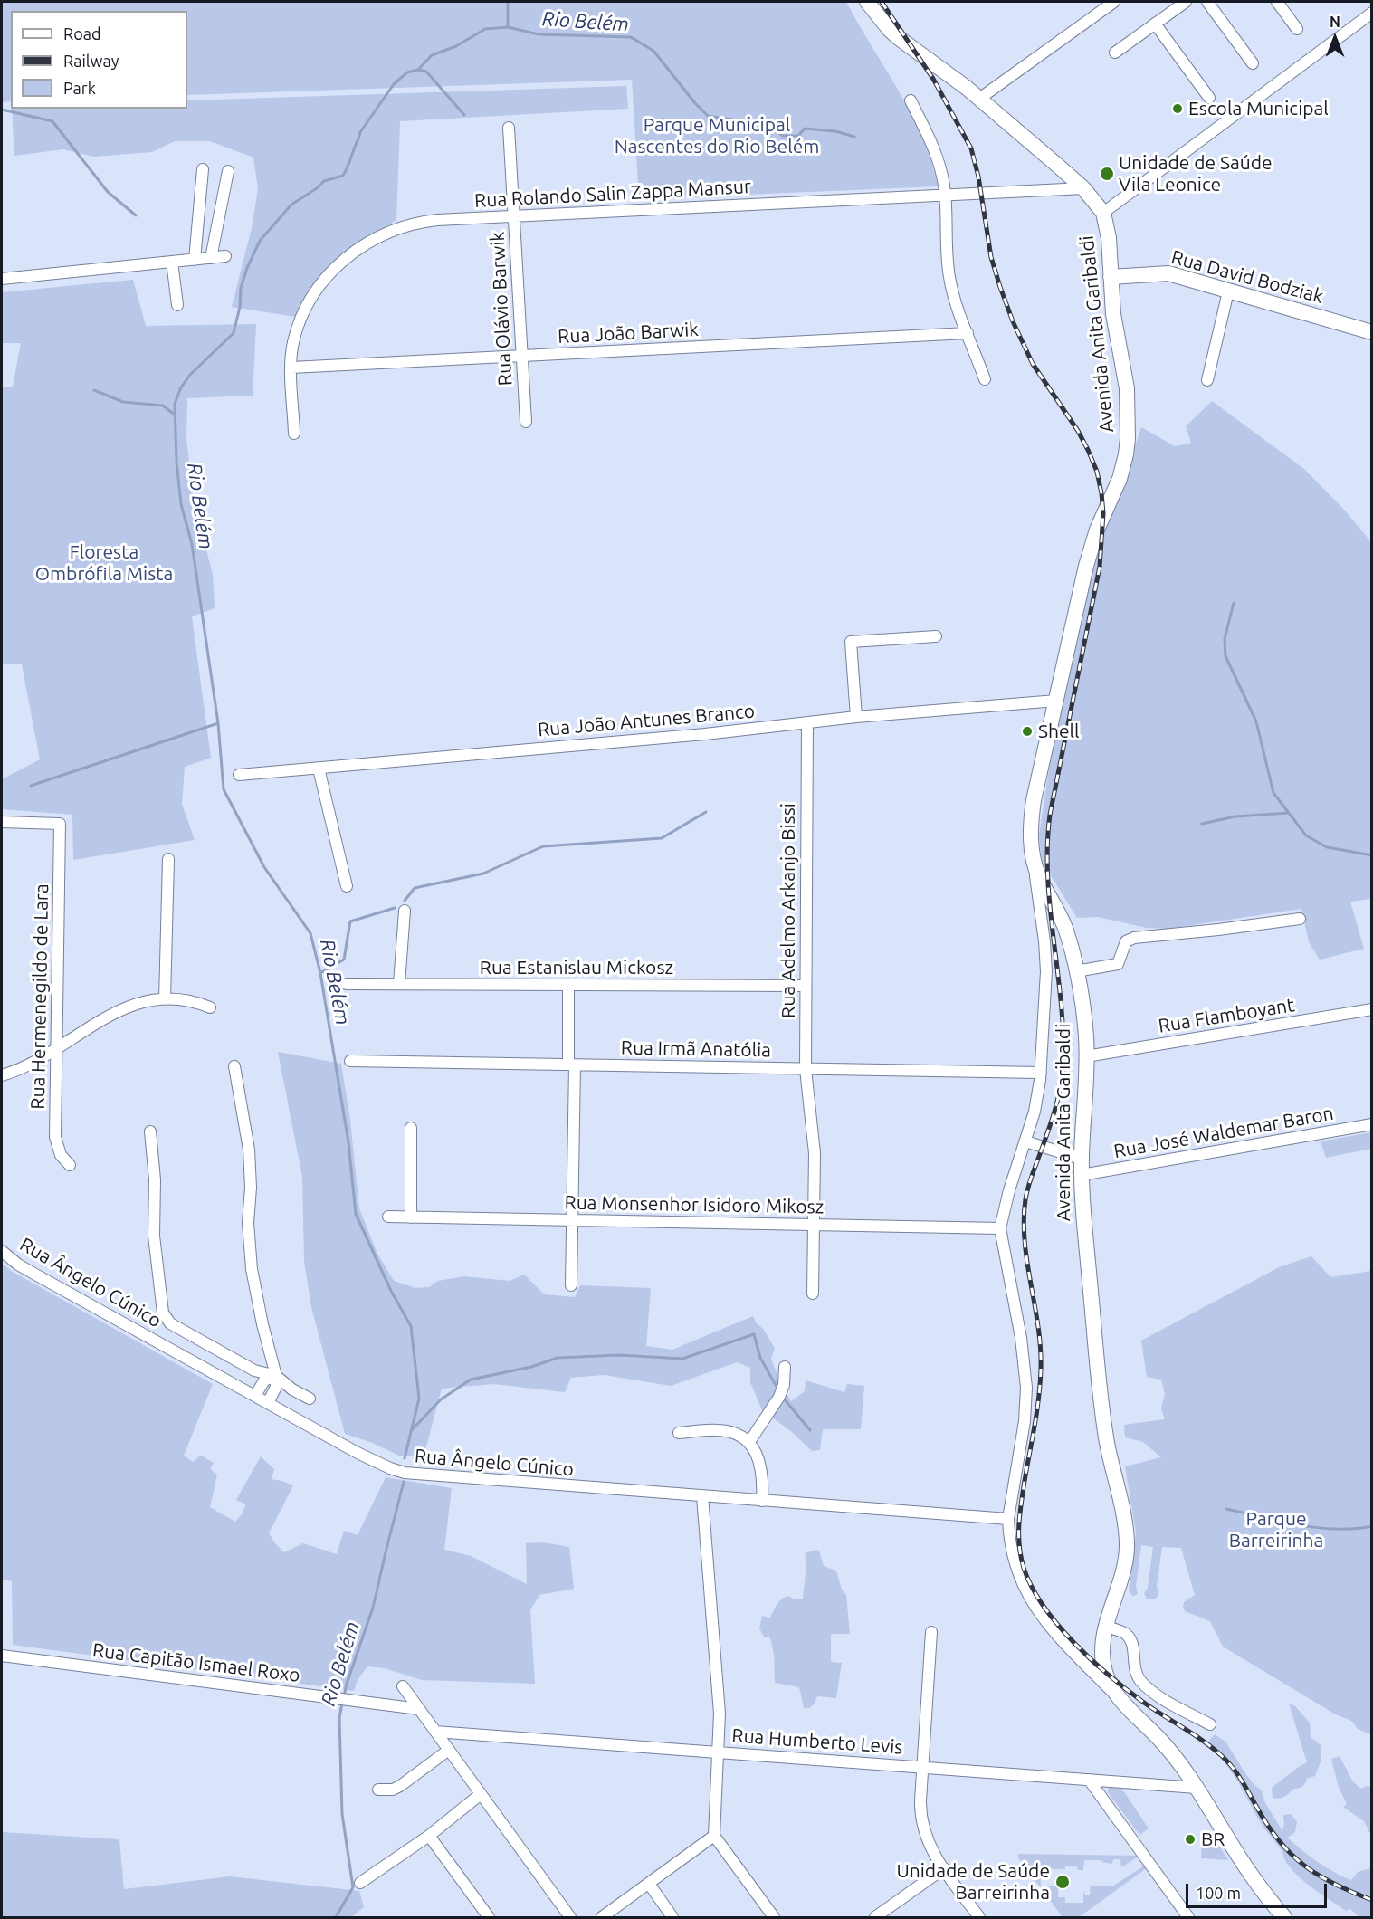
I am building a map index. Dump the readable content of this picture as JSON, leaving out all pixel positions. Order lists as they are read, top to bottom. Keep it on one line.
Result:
{"streets":{"main road":["Rua David Bodziak","Avenida Anita Garibaldi"],"street":["Rua Rolando Salin Zappa Mansur","Rua Olávio Barwik","Rua João Barwik","Rua João Antunes Branco","Rua Adelmo Arkanjo Bissi","Rua Estanislau Mickosz","Rua Hermenegildo de Lara","Rua Flamboyant","Rua Irmã Anatólia","Rua José Waldemar Baron","Rua Monsenhor Isidoro Mikosz","Rua Ângelo Cúnico","Rua Capitão Ismael Roxo","Rua Humberto Levis"]},"crossings":[["Rua Rolando Salin Zappa Mansur","Rua Olávio Barwik"],["Rua Rolando Salin Zappa Mansur","Rua João Barwik"],["Rua Rolando Salin Zappa Mansur","Avenida Anita Garibaldi"],["Rua David Bodziak","Avenida Anita Garibaldi"],["Rua Olávio Barwik","Rua João Barwik"],["Avenida Anita Garibaldi","Rua João Antunes Branco"],["Avenida Anita Garibaldi","Rua Flamboyant"],["Avenida Anita Garibaldi","Rua José Waldemar Baron"],["Avenida Anita Garibaldi","Rua Humberto Levis"],["Rua João Antunes Branco","Rua Adelmo Arkanjo Bissi"],["Rua Adelmo Arkanjo Bissi","Rua Estanislau Mickosz"],["Rua Adelmo Arkanjo Bissi","Rua Irmã Anatólia"],["Rua Adelmo Arkanjo Bissi","Rua Monsenhor Isidoro Mikosz"]],"water":["Rio Belém"],"parks":["Parque Municipal Nascentes do Rio Belém","Floresta Ombrófila Mista","Parque Barreirinha"],"places":["Escola Municipal","Unidade de Saúde Vila Leonice","Shell","BR","Unidade de Saúde Barreirinha"],"legend":["Road","Railway","Park"],"scale_bar":"100 m","north":"top"}
